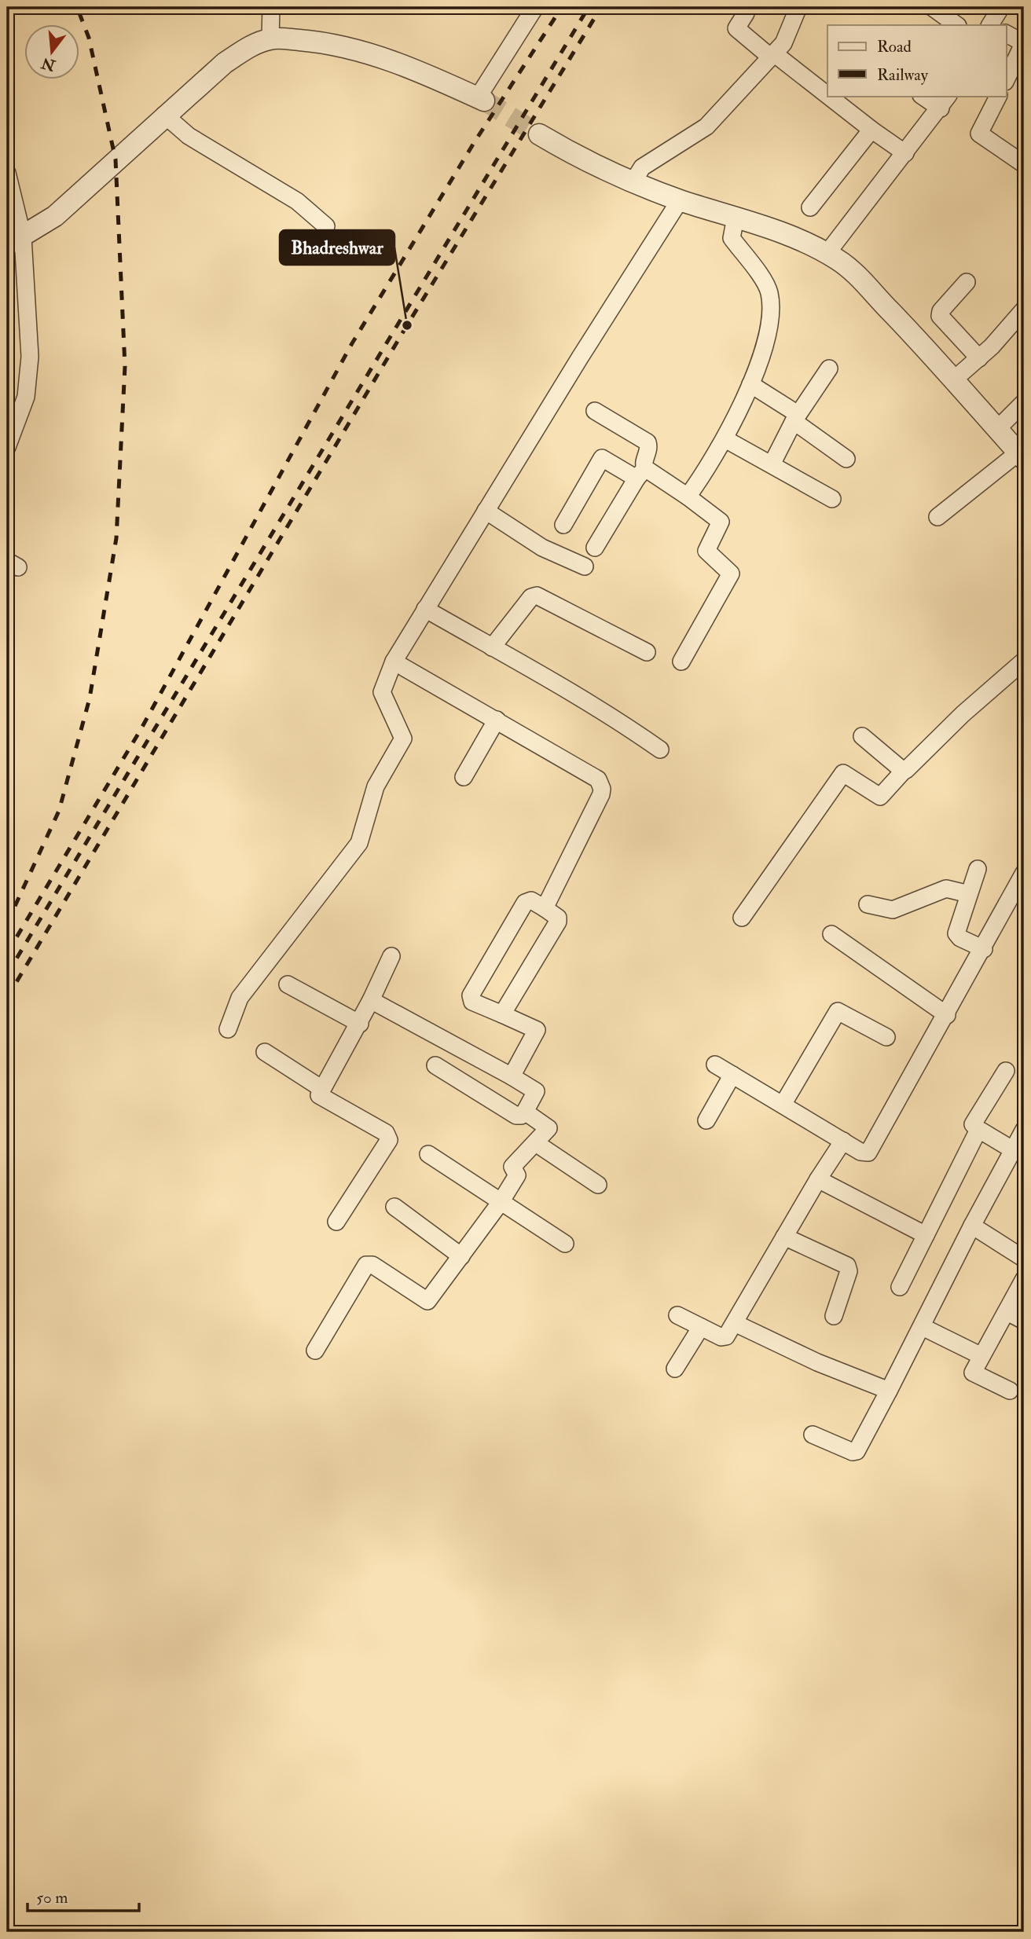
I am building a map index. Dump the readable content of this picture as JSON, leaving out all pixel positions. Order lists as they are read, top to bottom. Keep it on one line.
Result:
{"places":["Bhadreshwar"],"legend":["Road","Railway"],"scale_bar":"50 m","north":"bottom"}
